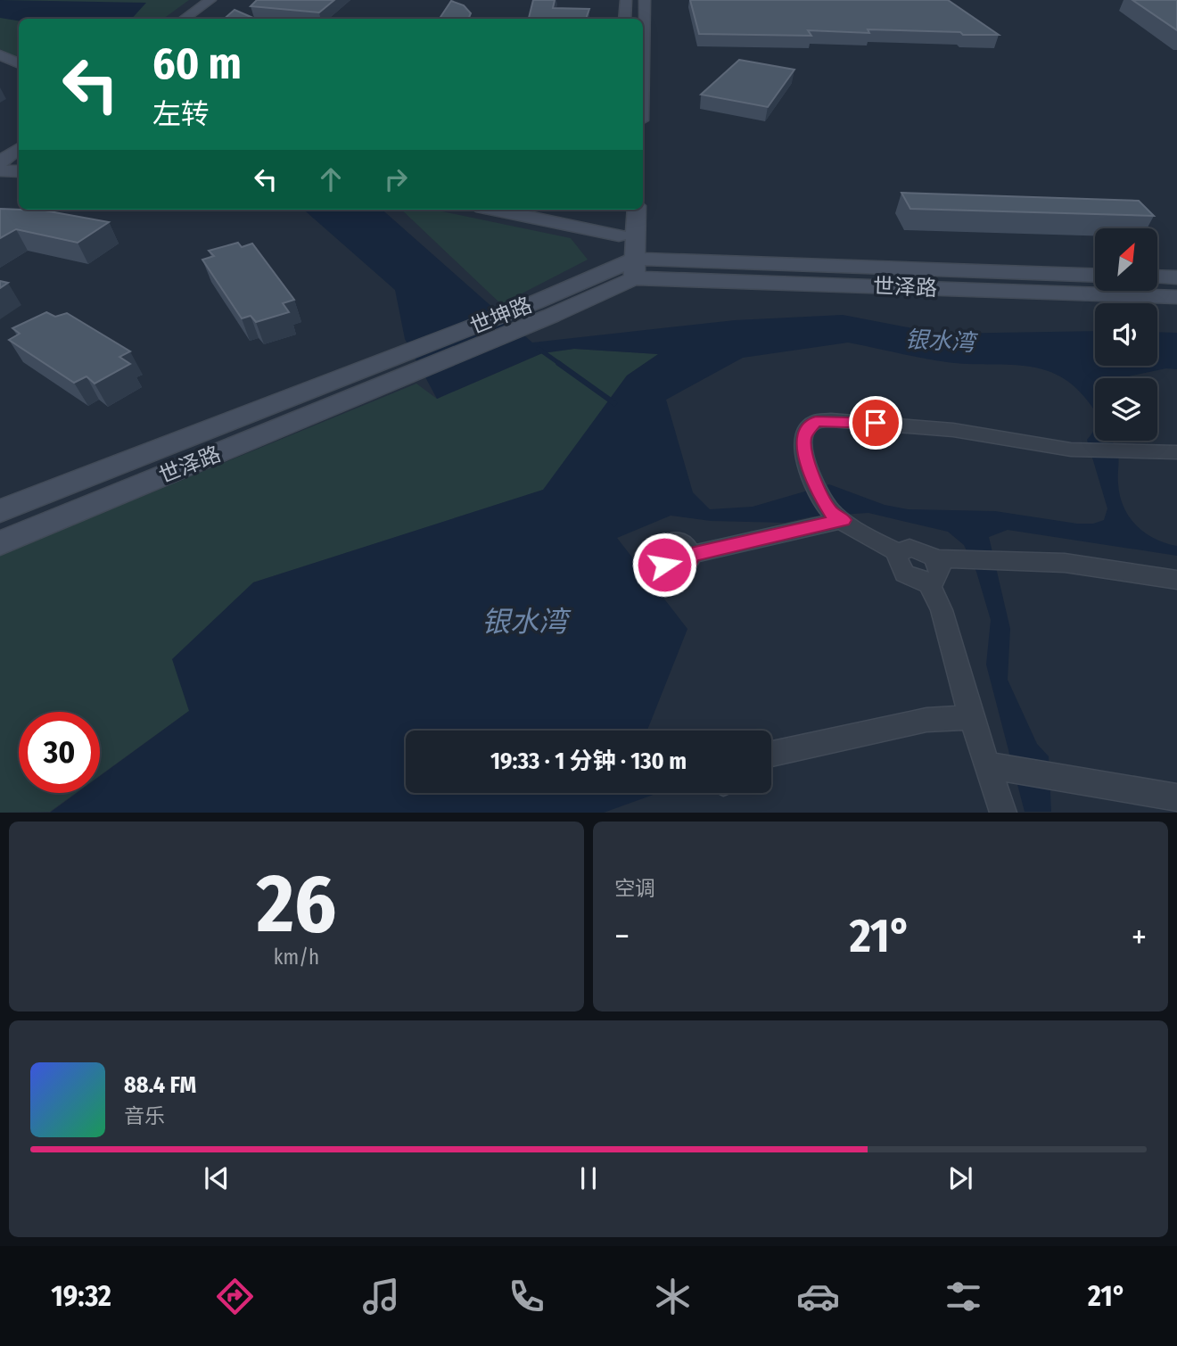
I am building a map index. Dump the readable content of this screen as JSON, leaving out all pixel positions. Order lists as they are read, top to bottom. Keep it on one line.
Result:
{"streets":{"street":["世泽路","世坤路"]},"crossings":[["世泽路","世坤路"]],"water":["银水湾"],"north":"top right","page":{"turn":["60 m","左转"],"limit":"30","trip":"19:33 · 1 分钟 · 130 m","tile":[["26","km/h"],"空调"],"heat":["−","21°","+"],"song":["88.4 FM","音乐"],"tabs":["19:32","21°"]}}
